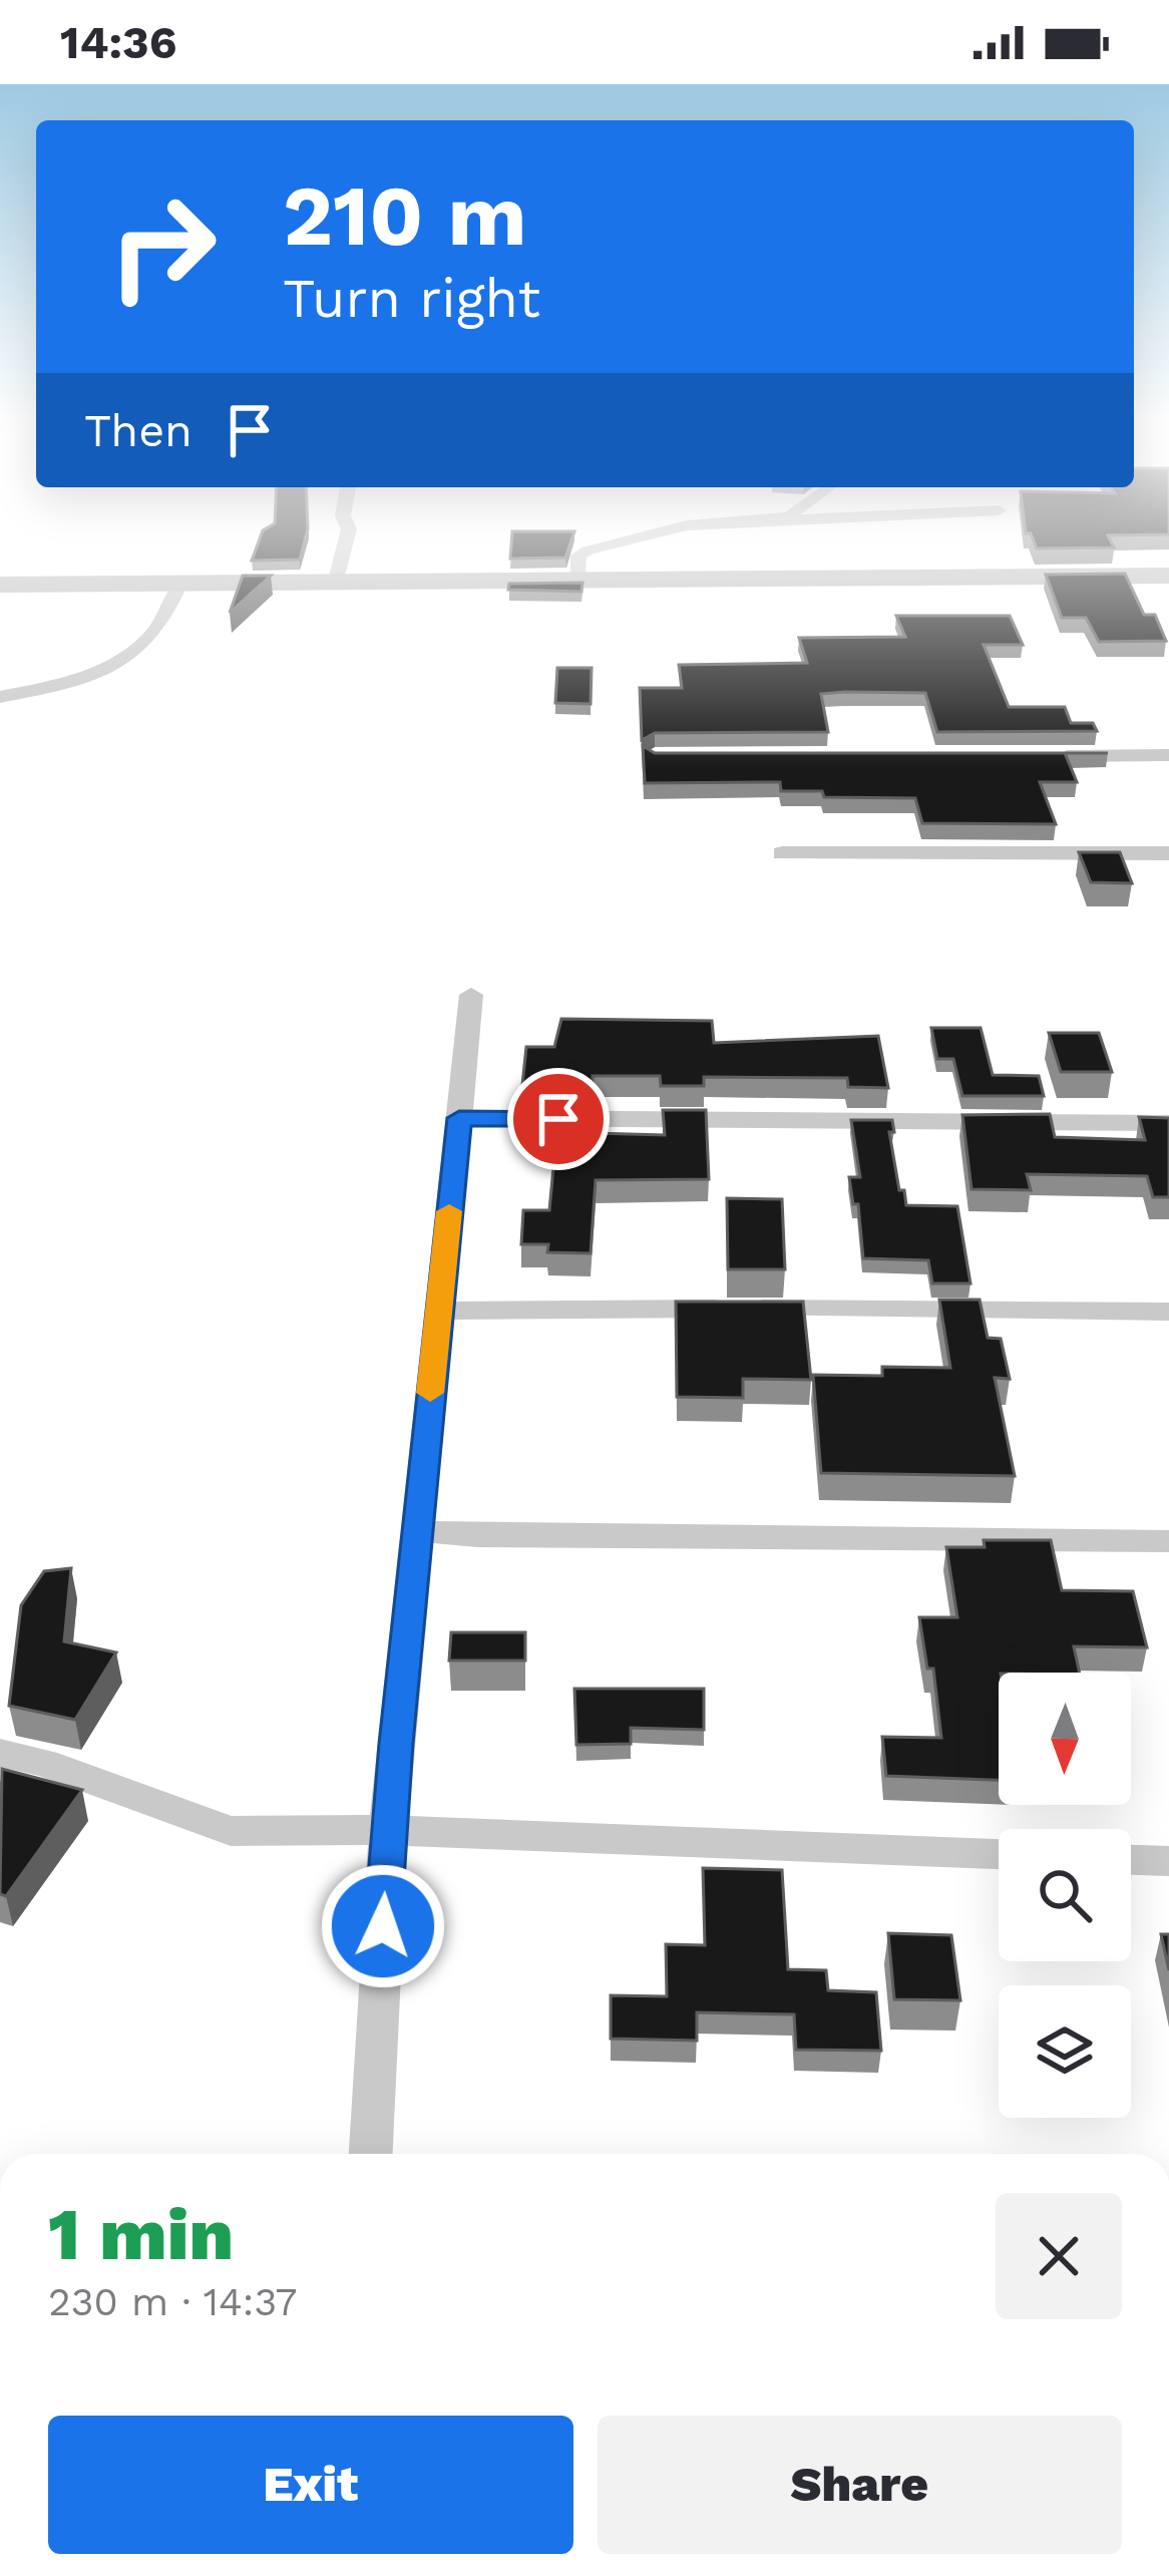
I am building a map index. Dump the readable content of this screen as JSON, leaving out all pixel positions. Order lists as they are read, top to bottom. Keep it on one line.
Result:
{"north":"bottom","page":{"status":"14:36","turn":["210 m","Turn right"],"then":"Then","heading":["1 min","230 m · 14:37"],"buttons":["Exit","Share"]}}
